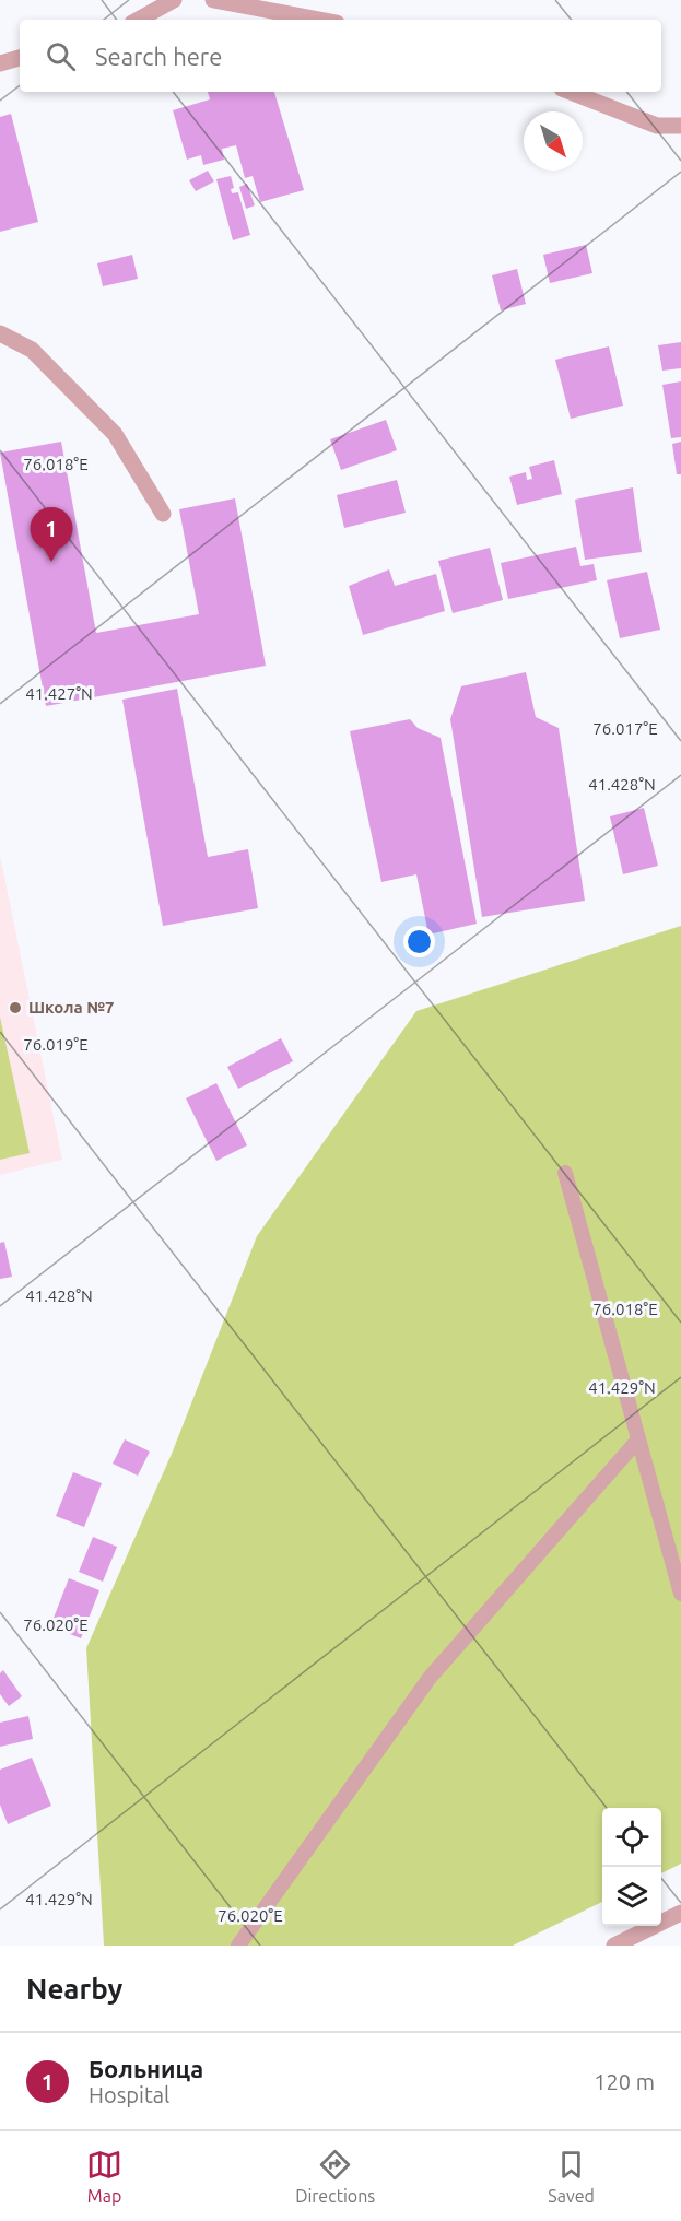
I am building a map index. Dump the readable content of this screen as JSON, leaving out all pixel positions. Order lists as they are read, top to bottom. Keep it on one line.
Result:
{"places":["Школа №7"],"north":"bottom right","page":{"search":"Search here","pins":"1","heading":"Nearby","list":[{"mark":"1","name":"Больница","note":"Hospital","value":"120 m"}],"nav":["Map","Directions","Saved"]},"coordinates":["76.018°E","41.427°N","76.017°E","41.428°N","76.019°E","41.429°N","76.020°E"]}
